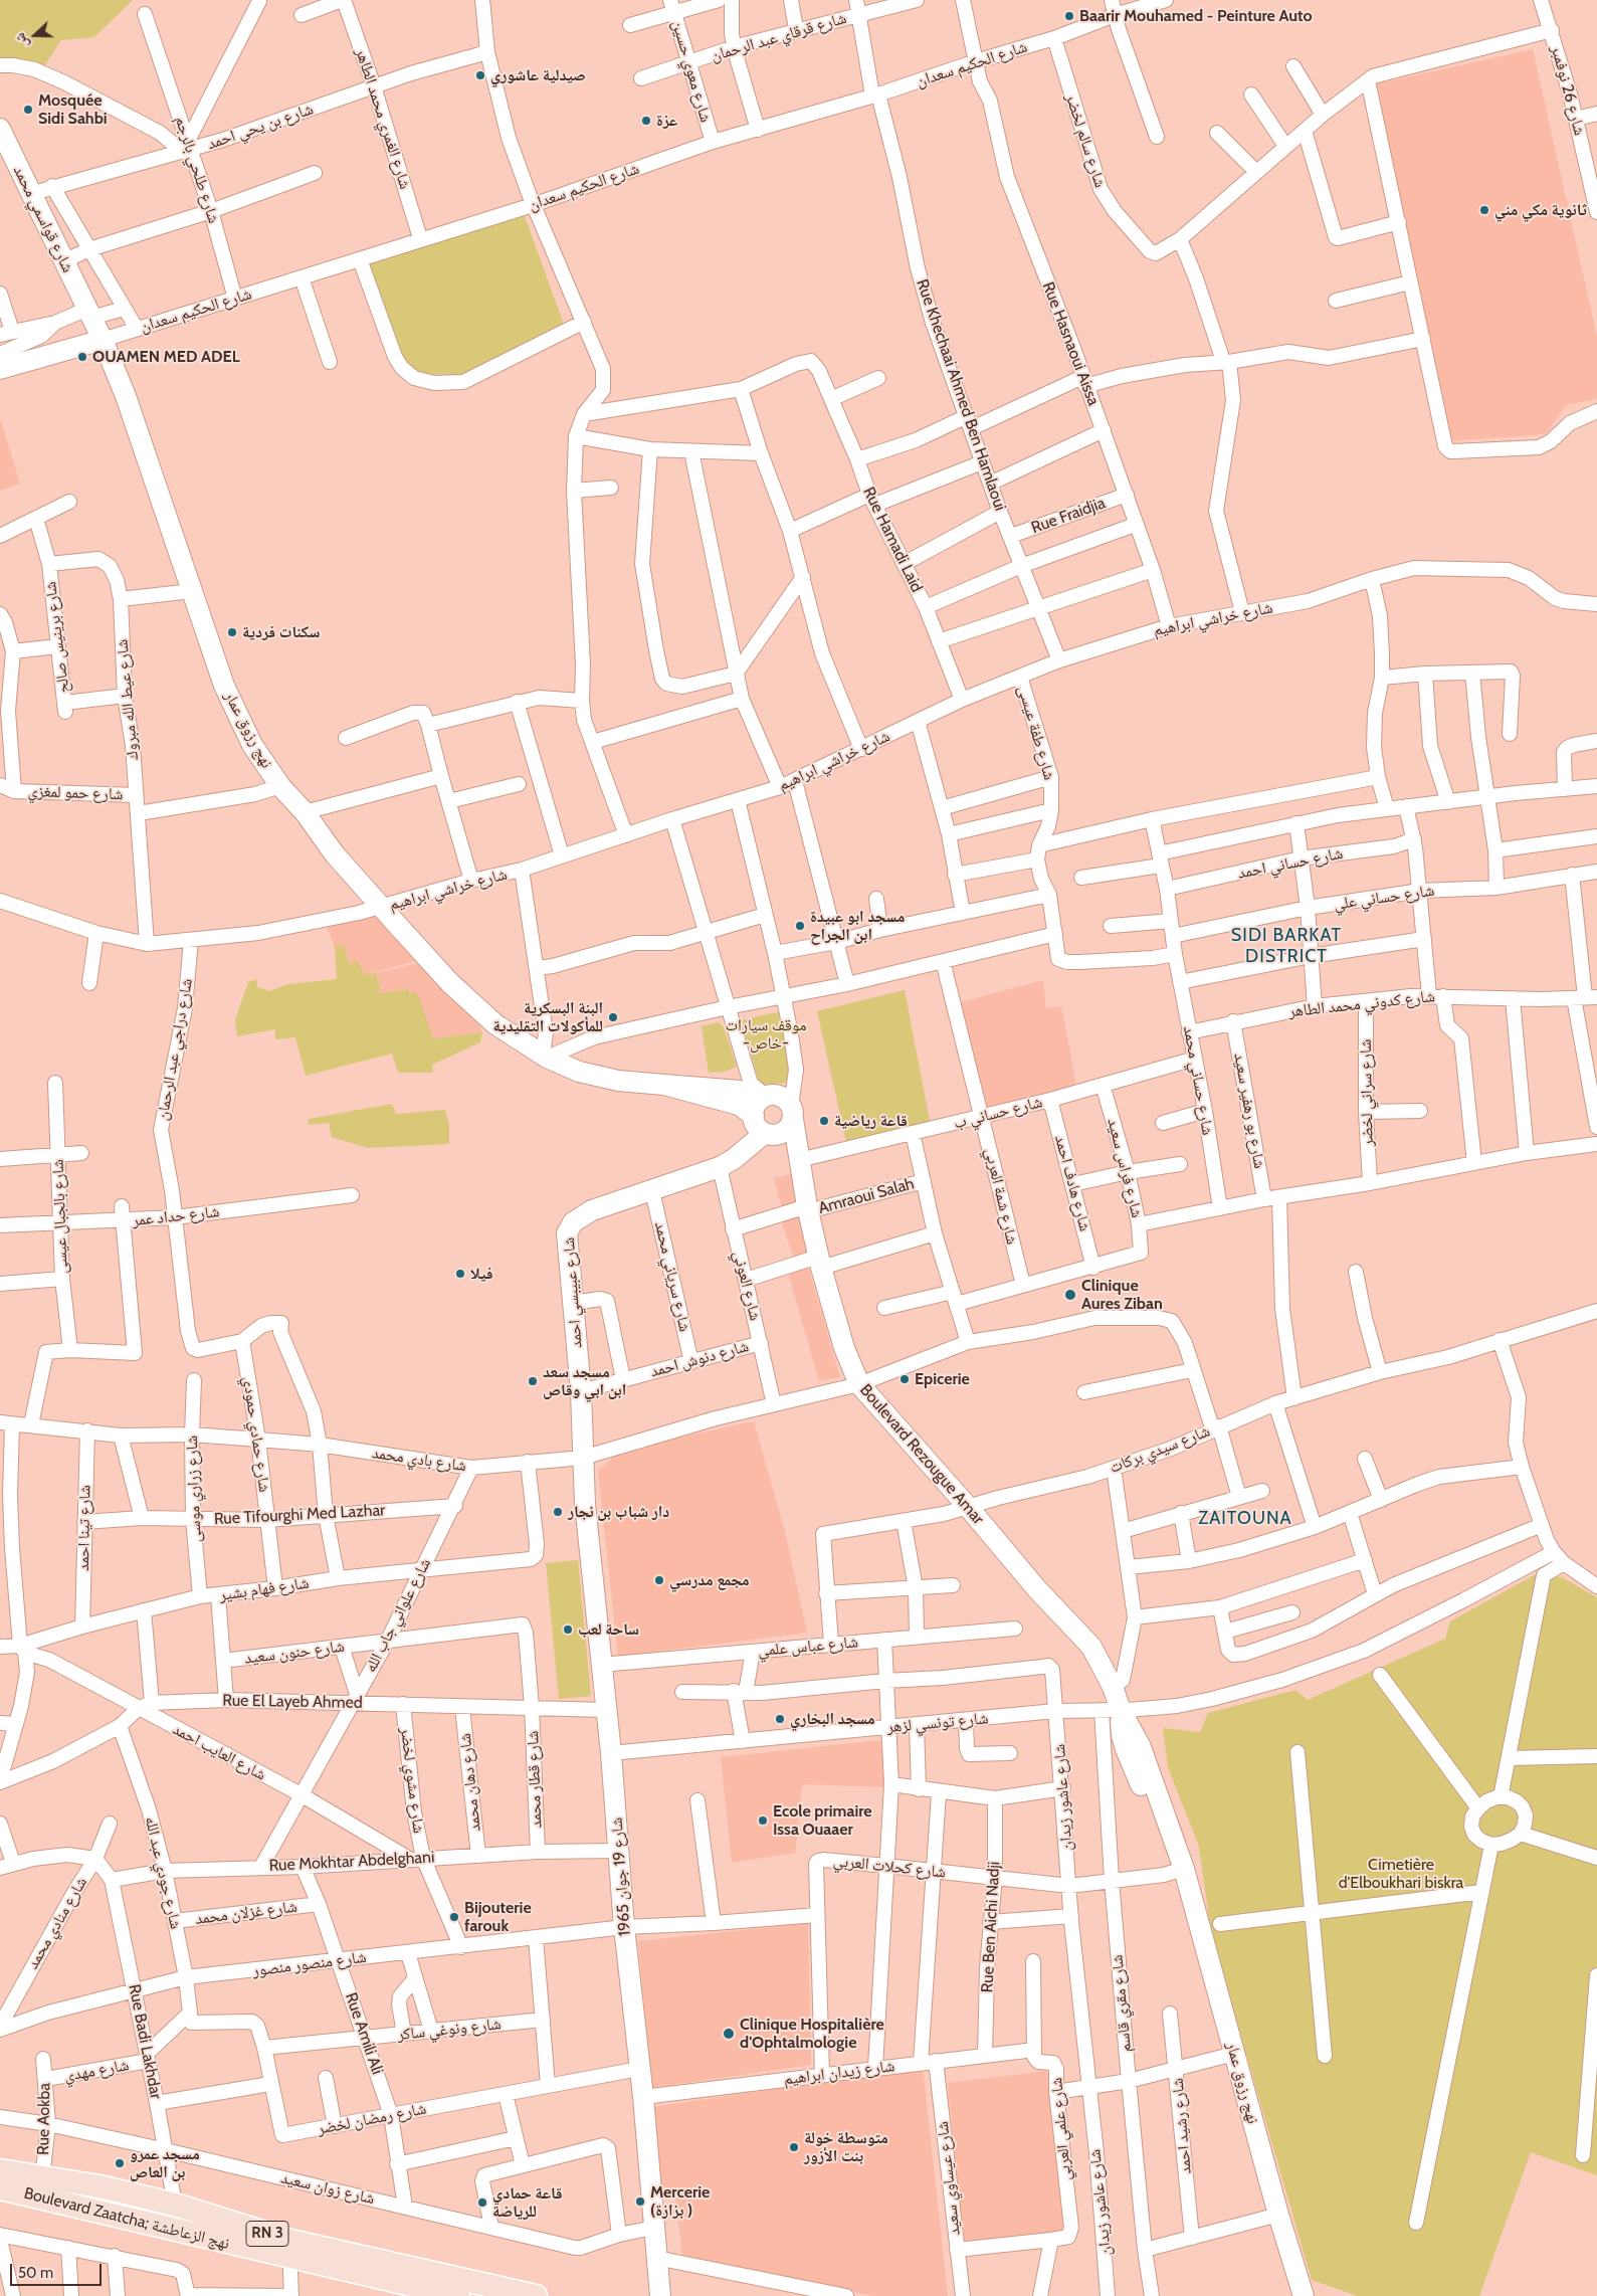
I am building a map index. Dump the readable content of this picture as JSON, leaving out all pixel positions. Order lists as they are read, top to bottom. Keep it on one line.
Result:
{"streets":{"main road":["شارع الحكيم سعدان","شارع قواسمي محمد","نهج رزوق عمار","شارع عبيبسي احمد","Boulevard Rezougue Amar","شارع 19 جوان 1965","Boulevard Zaatcha; نهج الزعاطشة","RN 3"],"street":["شارع قرقاي عبد الرحمان","شارع معوي حسين","شارع 26 نوفمبر","شارع الغمري محمد الطاهر","شارع بن يحي احمد","شارع سالم لخضر","شارع طلحي بالرجم","Rue Hasnaoui Aissa","Rue Khechaai Ahmed Ben Hamlaoui","Rue Fraidjia","Rue Hamadi Laid","شارع خراشي ابراهيم","شارع برينيس صالح","شارع عيط الله مبروك","شارع طفة عيسى","شارع حمو لمغزي","شارع حساني احمد","شارع حساني علي","شارع كدوني محمد الطاهر","شارع دراجي عبد الرحمان","شارع حساني محمد","شارع سراني لخضر","شارع بو رهفير سعيد","شارع حساني ب","شارع فراس سعيد","شارع هادف احمد","Amraoui Salah","شارع شمة العربي","شارع بالجبال عيسى","شارع حداد عمر","شارع سرياني محمد","شارع العوني","شارع دنوش احمد","شارع حمادي حمودي","شارع سيدي بركات","شارع بادي محمد","شارع زراري موسى","Rue Tifourghi Med Lazhar","شارع تينا احمد","شارع فهام بشير","شارع علواني جاب الله","شارع عباس علمي","شارع حنون سعيد","Rue El Layeb Ahmed","شارع تونسي لزهر","شارع العايب احمد","شارع قطار محمد","شارع مشوي لخضر","شارع دهان محمد","شارع عاشور زيدان","Rue Mokhtar Abdelghani","شارع كحلات العربي","شارع جودي عبد الله","شارع غزلان محمد","شارع منادي محمد","Rue Ben Aichi Nadji","شارع منصور منصور","شارع مقري قاسم","شارع ونوغي ساكر","Rue Amili Ali","Rue Badi Lakhdar","شارع مهدي","شارع زيدان ابراهيم","Rue Aokba","شارع رمضان لخضر","شارع رشيد احمد","شارع علمي العربي","شارع عيساوي سعيد","شارع زوان سعيد"]},"crossings":[["شارع قرقاي عبد الرحمان","شارع معوي حسين"],["شارع قرقاي عبد الرحمان","Rue Khechaai Ahmed Ben Hamlaoui"],["شارع الحكيم سعدان","شارع معوي حسين"],["شارع الحكيم سعدان","شارع الغمري محمد الطاهر"],["شارع الحكيم سعدان","شارع سالم لخضر"],["شارع الحكيم سعدان","شارع طلحي بالرجم"],["شارع الحكيم سعدان","شارع قواسمي محمد"],["شارع الحكيم سعدان","Rue Hasnaoui Aissa"],["شارع الحكيم سعدان","Rue Khechaai Ahmed Ben Hamlaoui"],["شارع الحكيم سعدان","نهج رزوق عمار"],["شارع الغمري محمد الطاهر","شارع بن يحي احمد"],["شارع بن يحي احمد","شارع طلحي بالرجم"],["شارع بن يحي احمد","شارع قواسمي محمد"],["شارع قواسمي محمد","نهج رزوق عمار"],["Rue Hasnaoui Aissa","Rue Fraidjia"],["Rue Hasnaoui Aissa","شارع خراشي ابراهيم"],["Rue Khechaai Ahmed Ben Hamlaoui","Rue Fraidjia"],["Rue Khechaai Ahmed Ben Hamlaoui","شارع خراشي ابراهيم"],["Rue Hamadi Laid","شارع خراشي ابراهيم"],["شارع خراشي ابراهيم","شارع عيط الله مبروك"],["شارع خراشي ابراهيم","نهج رزوق عمار"],["شارع خراشي ابراهيم","شارع طفة عيسى"],["شارع خراشي ابراهيم","شارع دراجي عبد الرحمان"],["شارع برينيس صالح","شارع عيط الله مبروك"],["شارع عيط الله مبروك","شارع حمو لمغزي"],["نهج رزوق عمار","Boulevard Rezougue Amar"],["نهج رزوق عمار","شارع كحلات العربي"],["شارع حساني احمد","شارع حساني محمد"],["شارع حساني علي","شارع حساني محمد"],["شارع كدوني محمد الطاهر","شارع حساني محمد"],["شارع كدوني محمد الطاهر","شارع سراني لخضر"],["شارع كدوني محمد الطاهر","شارع بو رهفير سعيد"],["شارع دراجي عبد الرحمان","شارع حداد عمر"],["شارع حساني محمد","شارع حساني ب"],["شارع حساني ب","شارع فراس سعيد"],["شارع حساني ب","شارع هادف احمد"],["شارع حساني ب","شارع شمة العربي"],["شارع حساني ب","Boulevard Rezougue Amar"],["شارع فراس سعيد","شارع هادف احمد"],["Amraoui Salah","شارع العوني"],["Amraoui Salah","Boulevard Rezougue Amar"],["شارع بالجبال عيسى","شارع حداد عمر"],["شارع سرياني محمد","شارع عبيبسي احمد"],["شارع سرياني محمد","شارع دنوش احمد"],["شارع العوني","شارع عبيبسي احمد"],["شارع العوني","شارع دنوش احمد"],["شارع العوني","شارع بادي محمد"],["شارع عبيبسي احمد","شارع دنوش احمد"],["شارع عبيبسي احمد","Boulevard Rezougue Amar"],["شارع عبيبسي احمد","شارع بادي محمد"],["شارع عبيبسي احمد","شارع 19 جوان 1965"],["شارع حمادي حمودي","شارع بادي محمد"],["شارع حمادي حمودي","Rue Tifourghi Med Lazhar"],["شارع حمادي حمودي","شارع فهام بشير"],["شارع سيدي بركات","Boulevard Rezougue Amar"],["شارع سيدي بركات","شارع بادي محمد"],["شارع سيدي بركات","شارع عباس علمي"],["Boulevard Rezougue Amar","شارع بادي محمد"],["Boulevard Rezougue Amar","شارع تونسي لزهر"],["Boulevard Rezougue Amar","شارع كحلات العربي"],["Boulevard Rezougue Amar","شارع مقري قاسم"],["شارع بادي محمد","شارع زراري موسى"],["شارع بادي محمد","شارع تينا احمد"],["شارع بادي محمد","شارع فهام بشير"],["شارع بادي محمد","شارع علواني جاب الله"],["شارع بادي محمد","شارع 19 جوان 1965"],["شارع زراري موسى","Rue Tifourghi Med Lazhar"],["شارع زراري موسى","شارع فهام بشير"],["Rue Tifourghi Med Lazhar","شارع تينا احمد"],["Rue Tifourghi Med Lazhar","شارع علواني جاب الله"],["شارع تينا احمد","شارع فهام بشير"],["شارع فهام بشير","شارع علواني جاب الله"],["شارع فهام بشير","شارع العايب احمد"],["شارع علواني جاب الله","شارع حنون سعيد"],["شارع علواني جاب الله","Rue El Layeb Ahmed"],["شارع علواني جاب الله","شارع العايب احمد"],["شارع علواني جاب الله","Rue Mokhtar Abdelghani"],["شارع عباس علمي","شارع 19 جوان 1965"],["شارع حنون سعيد","Rue El Layeb Ahmed"],["شارع حنون سعيد","شارع قطار محمد"],["Rue El Layeb Ahmed","شارع العايب احمد"],["Rue El Layeb Ahmed","شارع قطار محمد"],["Rue El Layeb Ahmed","شارع مشوي لخضر"],["Rue El Layeb Ahmed","شارع دهان محمد"],["Rue El Layeb Ahmed","شارع جودي عبد الله"],["Rue El Layeb Ahmed","شارع 19 جوان 1965"],["شارع تونسي لزهر","شارع عاشور زيدان"],["شارع تونسي لزهر","شارع 19 جوان 1965"],["شارع تونسي لزهر","شارع مقري قاسم"],["شارع العايب احمد","شارع مشوي لخضر"],["شارع العايب احمد","Rue Mokhtar Abdelghani"],["شارع قطار محمد","Rue Mokhtar Abdelghani"],["شارع مشوي لخضر","Rue Mokhtar Abdelghani"],["شارع مشوي لخضر","شارع منصور منصور"],["شارع دهان محمد","Rue Mokhtar Abdelghani"],["شارع عاشور زيدان","شارع كحلات العربي"],["Rue Mokhtar Abdelghani","شارع جودي عبد الله"],["Rue Mokhtar Abdelghani","شارع 19 جوان 1965"],["Rue Mokhtar Abdelghani","Rue Amili Ali"],["Rue Mokhtar Abdelghani","Rue Badi Lakhdar"],["شارع كحلات العربي","Rue Ben Aichi Nadji"],["شارع كحلات العربي","شارع مقري قاسم"],["شارع كحلات العربي","شارع زيدان ابراهيم"],["شارع جودي عبد الله","شارع غزلان محمد"],["شارع جودي عبد الله","شارع منصور منصور"],["شارع جودي عبد الله","شارع رمضان لخضر"],["شارع 19 جوان 1965","شارع منصور منصور"],["شارع 19 جوان 1965","شارع زيدان ابراهيم"],["شارع 19 جوان 1965","شارع رمضان لخضر"],["شارع 19 جوان 1965","شارع زوان سعيد"],["شارع غزلان محمد","Rue Amili Ali"],["شارع منادي محمد","شارع منصور منصور"],["Rue Ben Aichi Nadji","شارع زيدان ابراهيم"],["شارع منصور منصور","Rue Amili Ali"],["شارع منصور منصور","Rue Badi Lakhdar"],["شارع ونوغي ساكر","Rue Amili Ali"],["شارع ونوغي ساكر","شارع رمضان لخضر"],["Rue Amili Ali","شارع رمضان لخضر"],["Rue Amili Ali","شارع زوان سعيد"],["Rue Badi Lakhdar","شارع مهدي"],["Rue Badi Lakhdar","شارع زوان سعيد"],["Rue Badi Lakhdar","Boulevard Zaatcha; نهج الزعاطشة"],["شارع مهدي","Rue Aokba"],["شارع زيدان ابراهيم","شارع علمي العربي"],["شارع زيدان ابراهيم","شارع عيساوي سعيد"],["Rue Aokba","شارع زوان سعيد"],["Rue Aokba","Boulevard Zaatcha; نهج الزعاطشة"]],"districts":["SIDI BARKAT DISTRICT","ZAITOUNA"],"parks":["موقف سيارات -خاص-","Cimetière d'Elboukhari biskra"],"places":["Baarir Mouhamed - Peinture Auto","صيدلية عاشوري","Mosquée Sidi Sahbi","عزة","ثانوية مكي مني","OUAMEN MED ADEL","سكنات فردية","مسجد ابو عبيدة ابن الجراح","البنة البسكرية للمأكولات التقليدية","قاعة رياضية","فيلا","Clinique Aures Ziban","Epicerie","مسجد سعد ابن ابي وقاص","دار شباب بن نجار","مجمع مدرسي","ساحة لعب","مسجد البخاري","Ecole primaire Issa Ouaaer","Bijouterie farouk","Clinique Hospitalière d'Ophtalmologie","متوسطة خولة بنت الأزور","مسجد عمرو بن العاص","Mercerie (بزازة )","قاعة حمادي للرياضة"],"scale_bar":"50 m","north":"left"}
